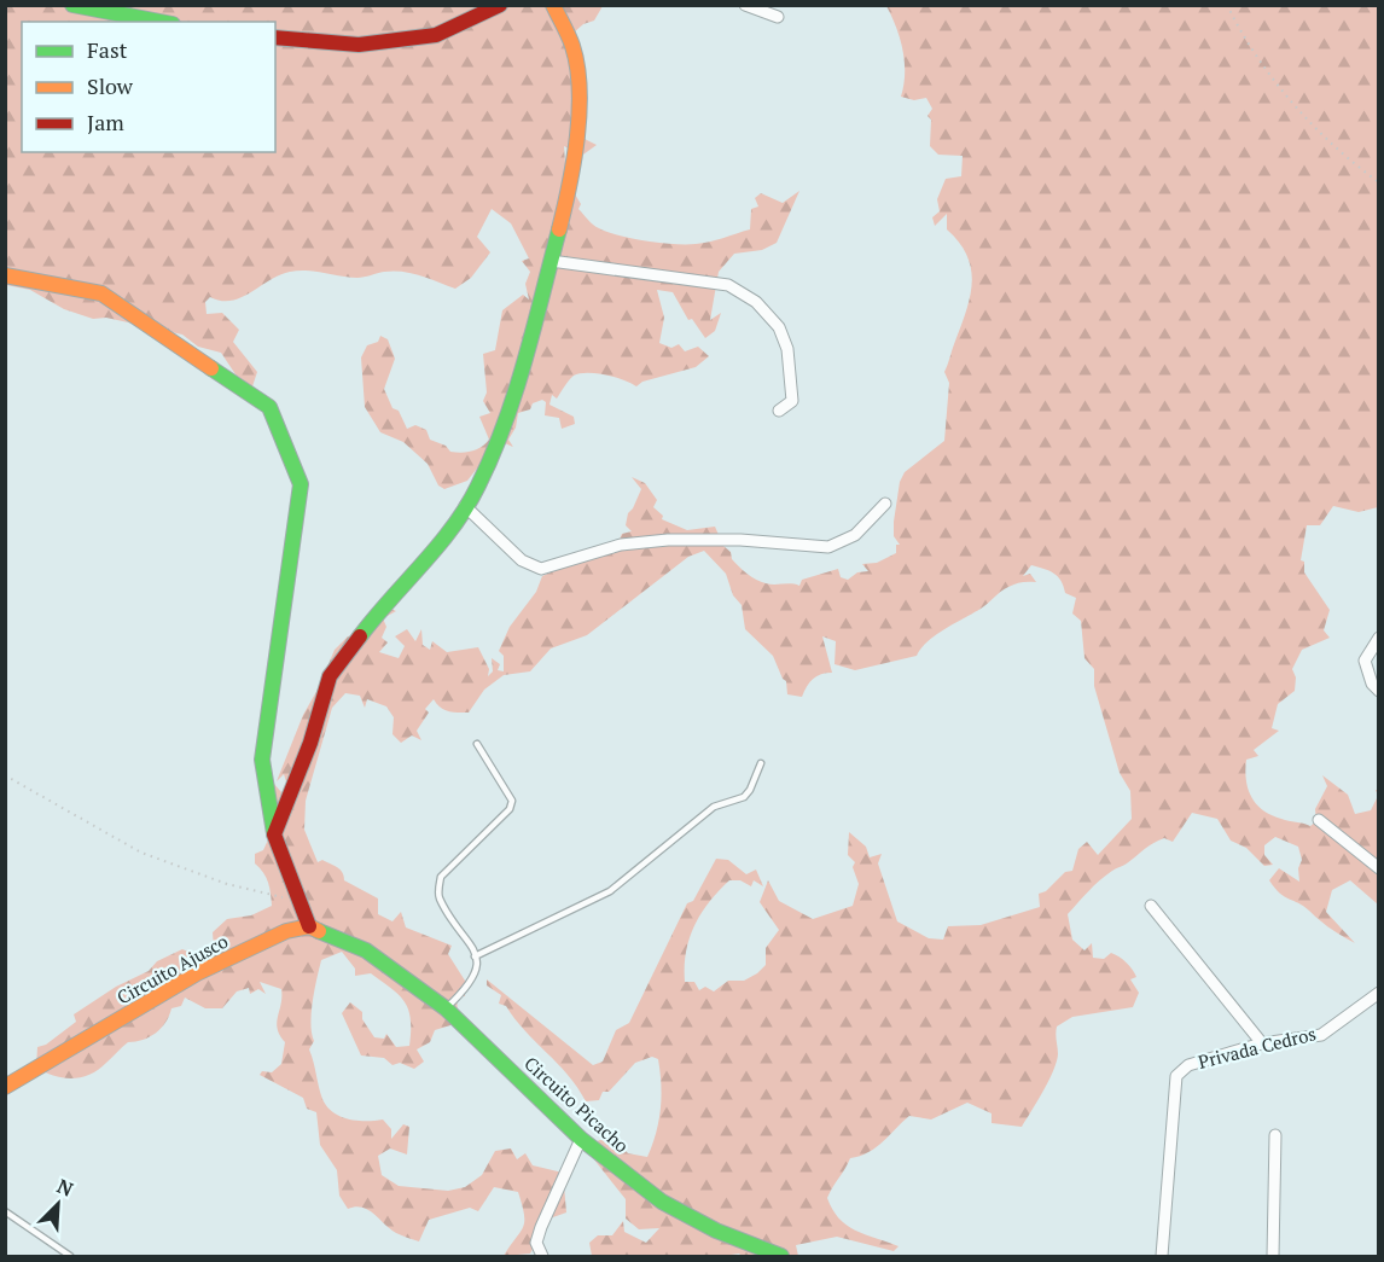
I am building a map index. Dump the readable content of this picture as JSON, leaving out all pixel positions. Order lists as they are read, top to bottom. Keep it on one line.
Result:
{"streets":{"street":["Circuito Ajusco","Privada Cedros","Circuito Picacho"]},"crossings":[["Circuito Ajusco","Circuito Picacho"]],"legend":["Fast","Slow","Jam"],"north":"top right"}
